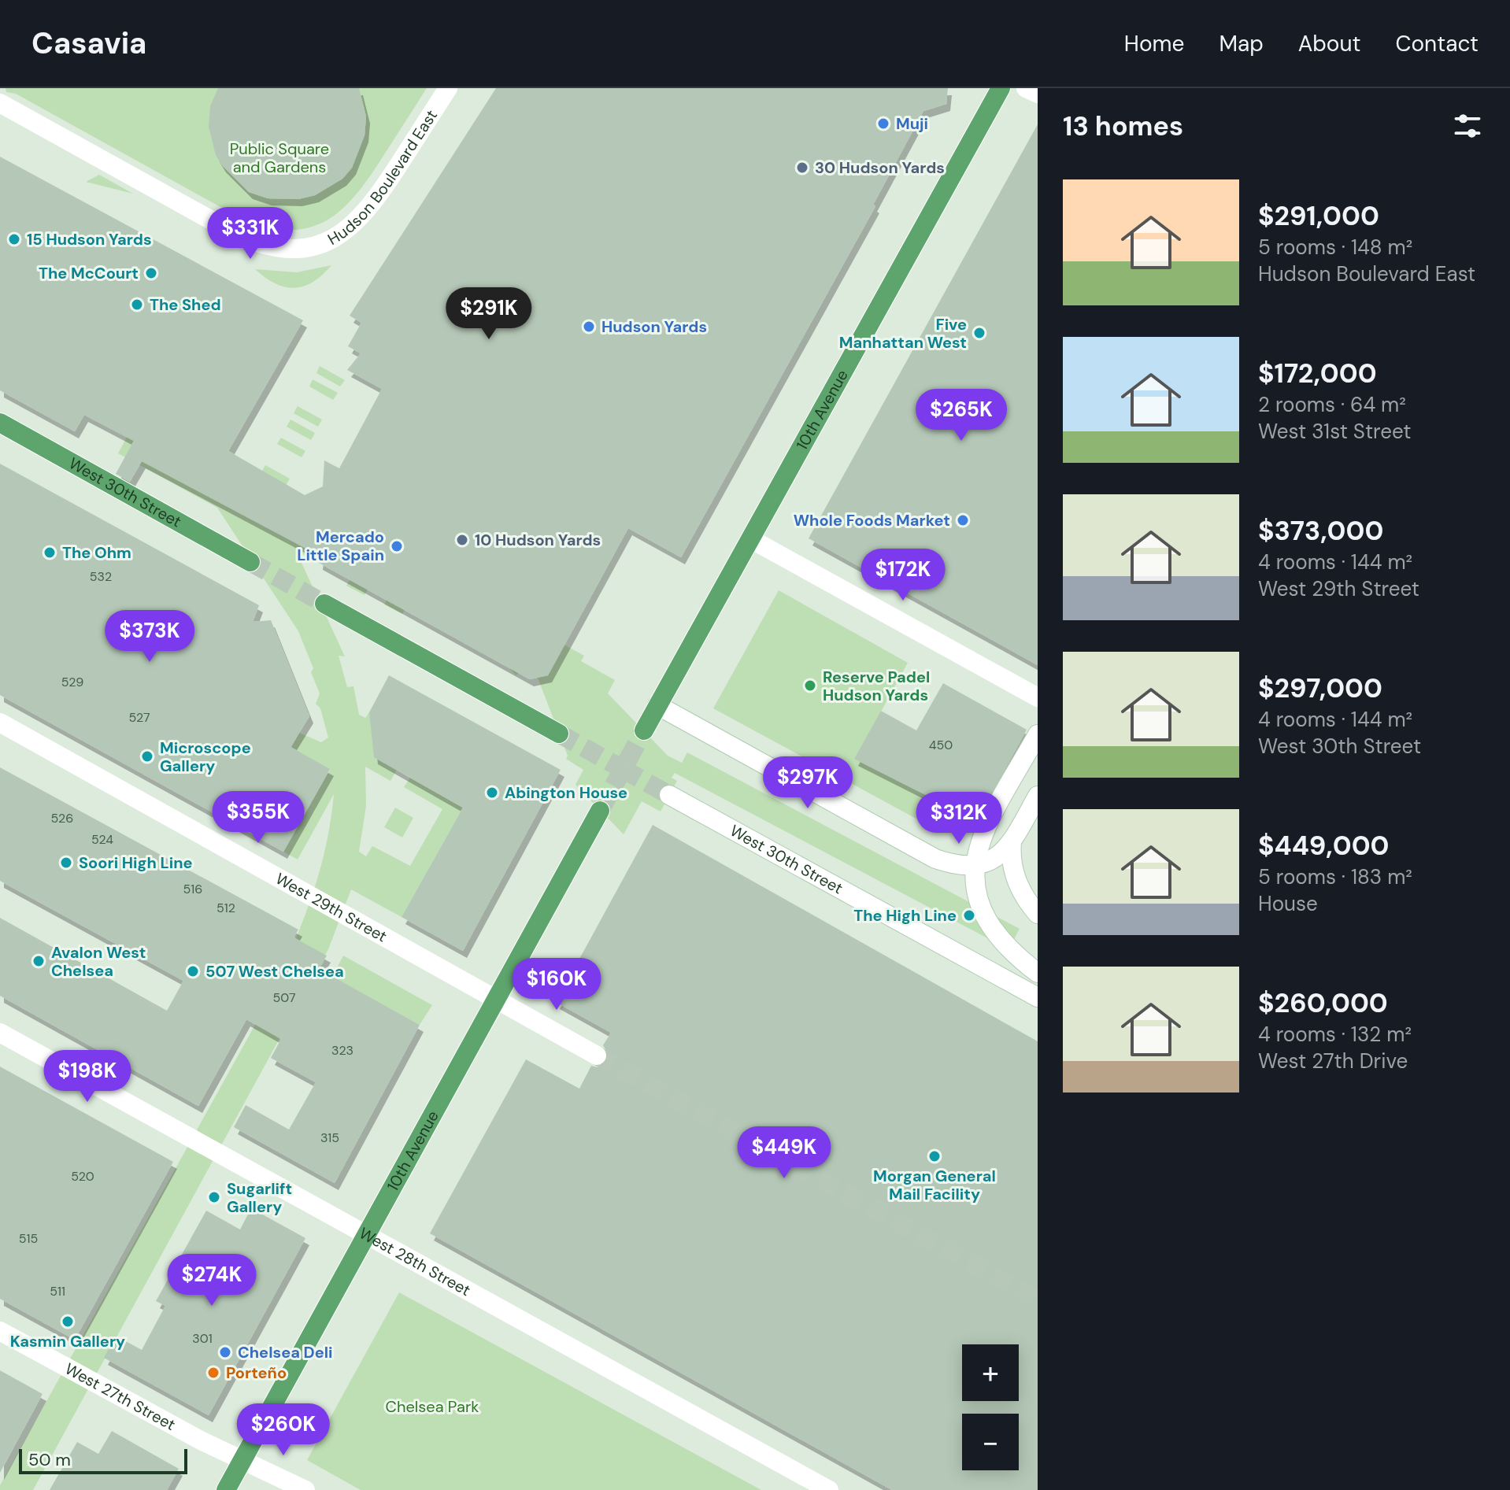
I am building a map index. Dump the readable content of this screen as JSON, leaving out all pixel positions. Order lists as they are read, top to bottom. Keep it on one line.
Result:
{"streets":{"main road":["10th Avenue","West 30th Street"],"street":["Hudson Boulevard East","West 29th Street","West 28th Street","West 27th Street"]},"crossings":[["10th Avenue","West 29th Street"],["10th Avenue","West 28th Street"],["10th Avenue","West 27th Street"]],"parks":["Public Square and Gardens","Chelsea Park"],"places":["Muji","30 Hudson Yards","15 Hudson Yards","The McCourt","The Shed","Hudson Yards","Five Manhattan West","Whole Foods Market","10 Hudson Yards","Mercado Little Spain","The Ohm","Reserve Padel Hudson Yards","Microscope Gallery","Abington House","Soori High Line","The High Line","Avalon West Chelsea","507 West Chelsea","Morgan General Mail Facility","Sugarlift Gallery","Kasmin Gallery","Chelsea Deli","Porteño"],"house_numbers":["532","529","527","450","526","524","516","512","507","323","315","520","515","511","301"],"scale_bar":"50 m","page":{"header":"Casavia","nav":["Home","Map","About","Contact"],"heading":"13 homes","list":[{"name":"$291,000","note":"5 rooms · 148 m² · Hudson Boulevard East"},{"name":"$172,000","note":"2 rooms · 64 m² · West 31st Street"},{"name":"$373,000","note":"4 rooms · 144 m² · West 29th Street"},{"name":"$297,000","note":"4 rooms · 144 m² · West 30th Street"},{"name":"$449,000","note":"5 rooms · 183 m² · House"},{"name":"$260,000","note":"4 rooms · 132 m² · West 27th Drive"}],"price":["$331K","$291K","$265K","$172K","$373K","$297K","$355K","$312K","$160K","$198K","$449K","$274K","$260K"],"map_buttons":["+","−"],"scale":"50 m"}}
